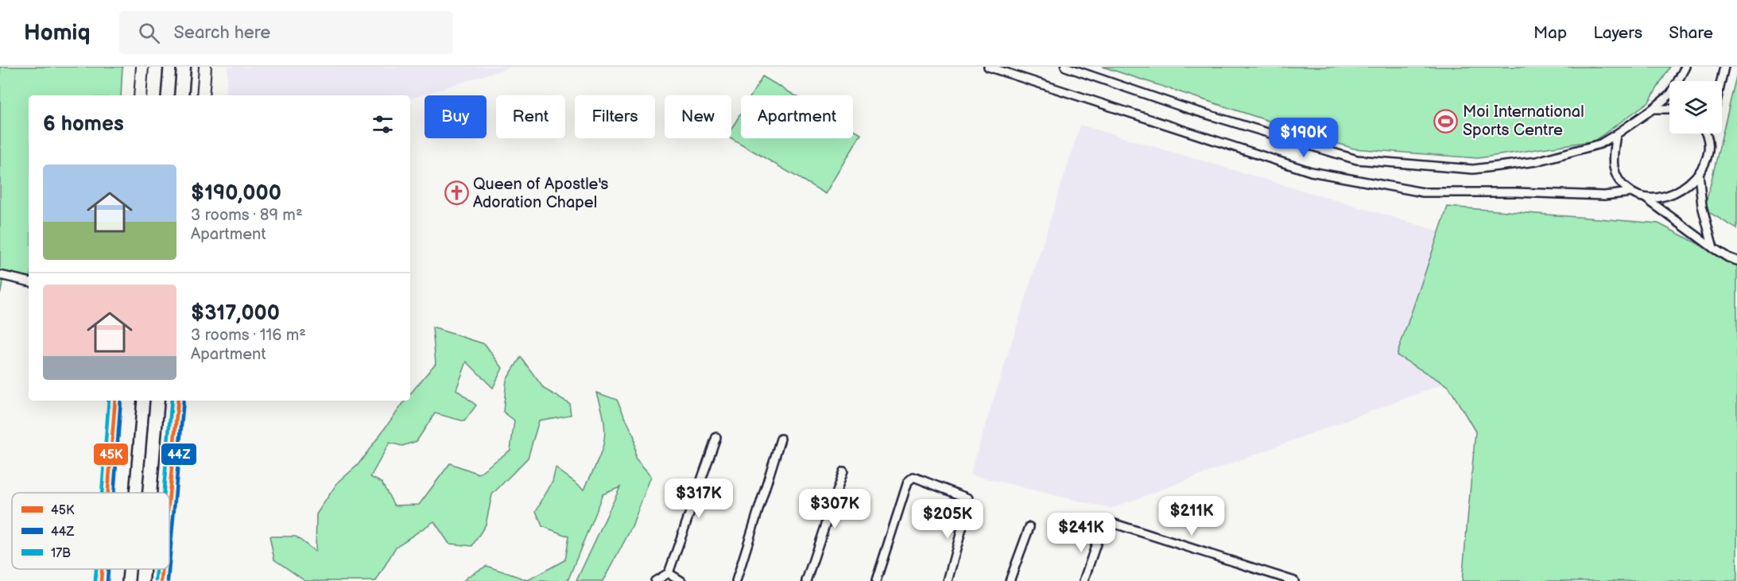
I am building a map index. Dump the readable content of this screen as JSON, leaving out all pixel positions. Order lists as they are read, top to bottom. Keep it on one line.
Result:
{"places":{"sports":["Moi International Sports Centre"],"church":["Queen of Apostle's Adoration Chapel"]},"lines":["transit line 45K","transit line 44Z","transit line 17B"],"legend":["45K","44Z","17B"],"page":{"header":"Homiq","search":"Search here","nav":["Map","Layers","Share"],"chip":["Buy","Rent","Filters","New","Apartment"],"heading":"6 homes","price":["$190K","$317K","$307K","$211K","$205K","$241K"],"list":[{"name":"$190,000","note":"3 rooms · 89 m² · Apartment"},{"name":"$317,000","note":"3 rooms · 116 m² · Apartment"}]}}
